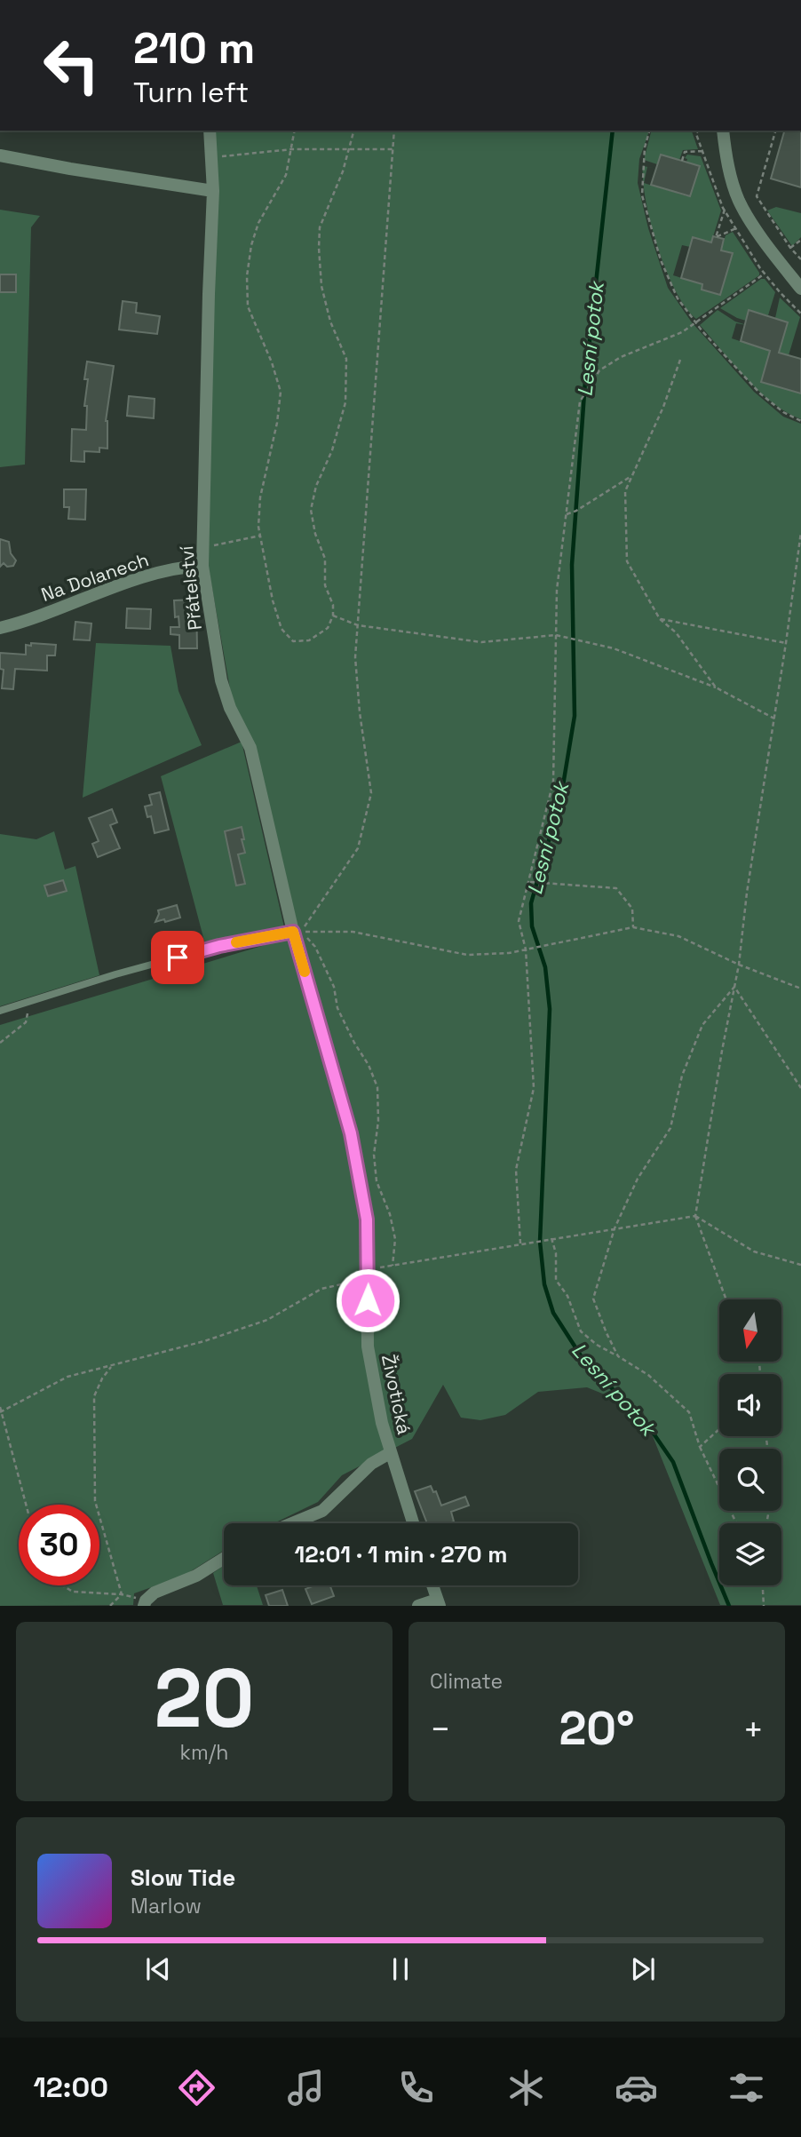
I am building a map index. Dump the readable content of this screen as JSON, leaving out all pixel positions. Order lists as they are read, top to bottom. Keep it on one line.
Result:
{"streets":{"street":["Na Dolanech","Přátelství","Životická"]},"crossings":[["Na Dolanech","Přátelství"],["Přátelství","Životická"]],"water":["Lesní potok"],"north":"bottom","page":{"turn":["210 m","Turn left"],"limit":"30","trip":"12:01 · 1 min · 270 m","tile":[["20","km/h"],"Climate"],"heat":["−","20°","+"],"song":["Slow Tide","Marlow"],"tabs":"12:00"}}
